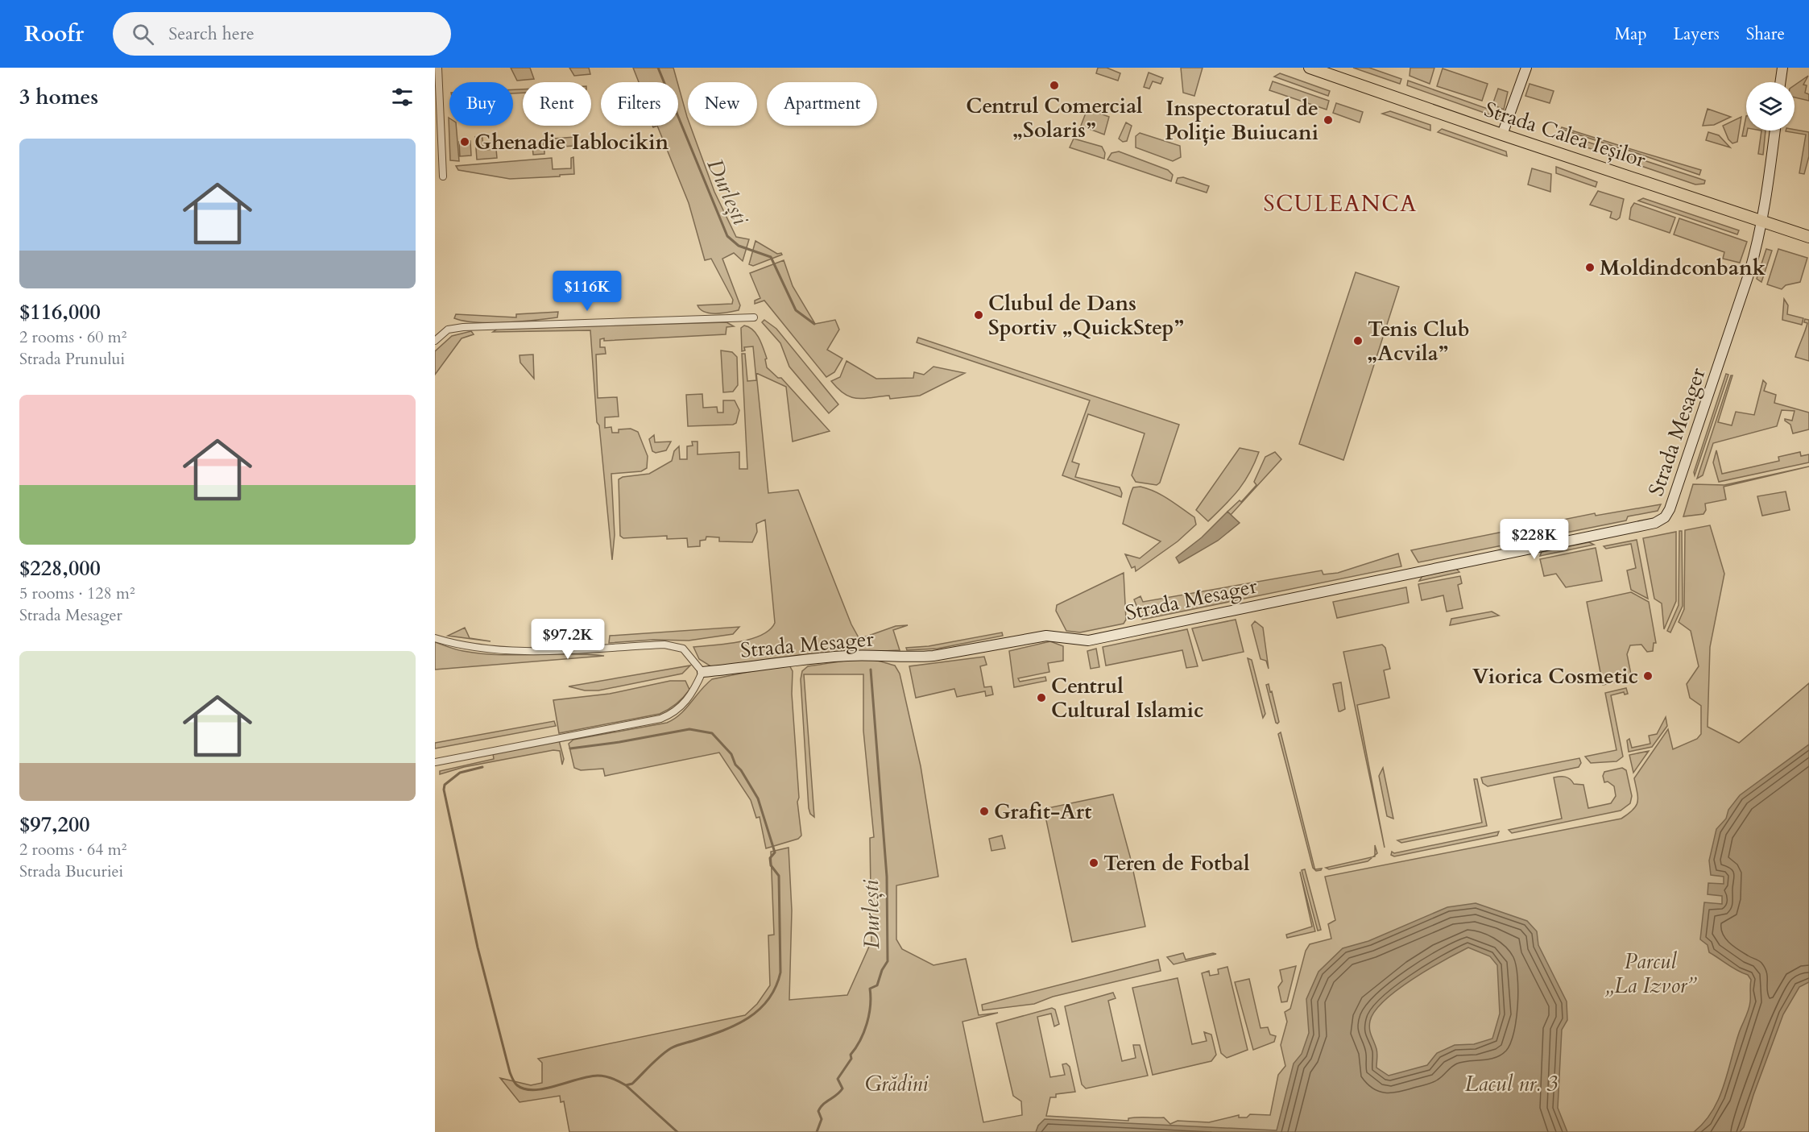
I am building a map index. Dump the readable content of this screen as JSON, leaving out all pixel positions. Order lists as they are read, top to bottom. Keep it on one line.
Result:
{"streets":{"main road":["Strada Calea Ieșilor"],"street":["Strada Mesager"]},"crossings":[["Strada Calea Ieșilor","Strada Mesager"]],"districts":["SCULEANCA"],"water":["Durlești","Lacul nr. 3"],"parks":["Parcul „La Izvor”","Grădini"],"places":["Centrul Comercial „Solaris”","Inspectoratul de Poliție Buiucani","Ghenadie Iablocikin","Moldindconbank","Clubul de Dans Sportiv „QuickStep”","Tenis Club „Acvila”","Viorica Cosmetic","Centrul Cultural Islamic","Grafit-Art","Teren de Fotbal"],"page":{"header":"Roofr","search":"Search here","nav":["Map","Layers","Share"],"heading":"3 homes","chip":["Buy","Rent","Filters","New","Apartment"],"list":[{"name":"$116,000","note":"2 rooms · 60 m² · Strada Prunului"},{"name":"$228,000","note":"5 rooms · 128 m² · Strada Mesager"},{"name":"$97,200","note":"2 rooms · 64 m² · Strada Bucuriei"}],"price":["$116K","$228K","$97.2K"]}}
